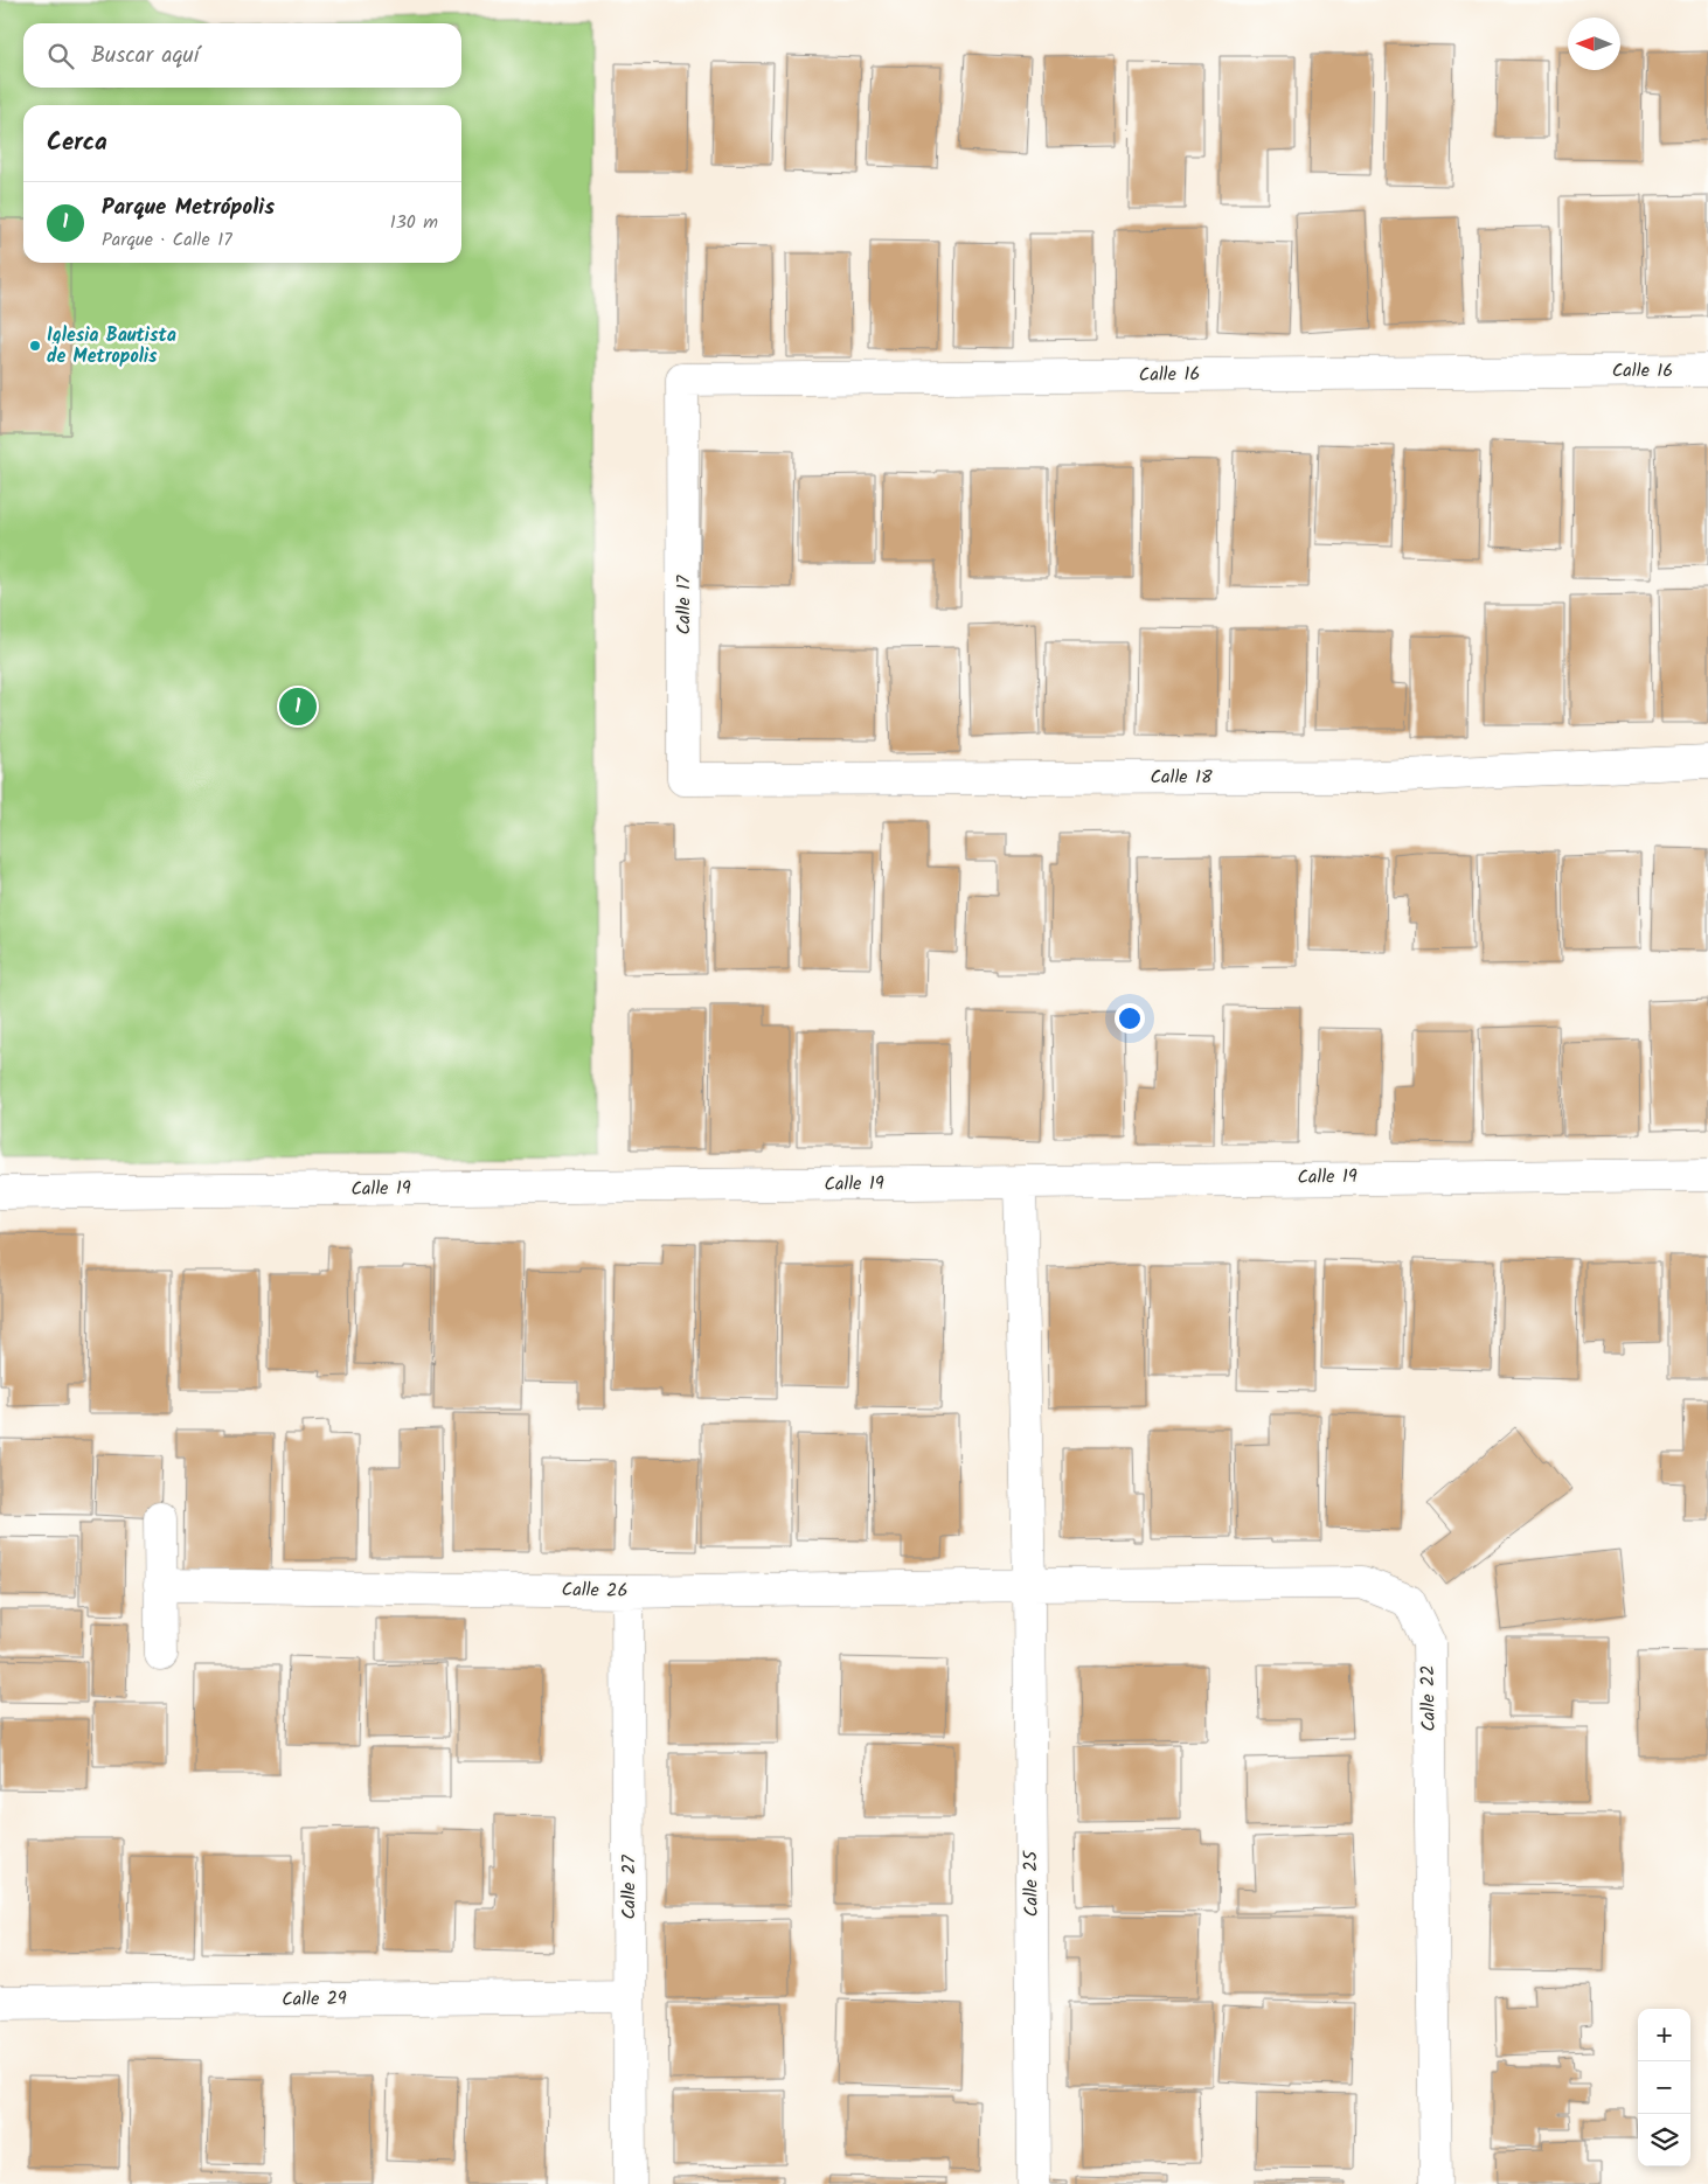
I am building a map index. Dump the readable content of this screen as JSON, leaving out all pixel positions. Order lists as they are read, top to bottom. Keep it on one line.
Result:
{"streets":{"street":["Calle 16","Calle 17","Calle 18","Calle 19","Calle 26","Calle 22","Calle 25","Calle 27","Calle 29"]},"crossings":[["Calle 16","Calle 17"],["Calle 17","Calle 18"],["Calle 19","Calle 25"],["Calle 26","Calle 22"],["Calle 26","Calle 25"],["Calle 26","Calle 27"],["Calle 22","Calle 25"],["Calle 27","Calle 29"]],"places":["Iglesia Bautista de Metropolis"],"north":"left","page":{"search":"Buscar aquí","heading":"Cerca","list":[{"mark":"1","name":"Parque Metrópolis","note":"Parque · Calle 17","value":"130 m"}],"pins":"1","map_buttons":["+","−"]}}
